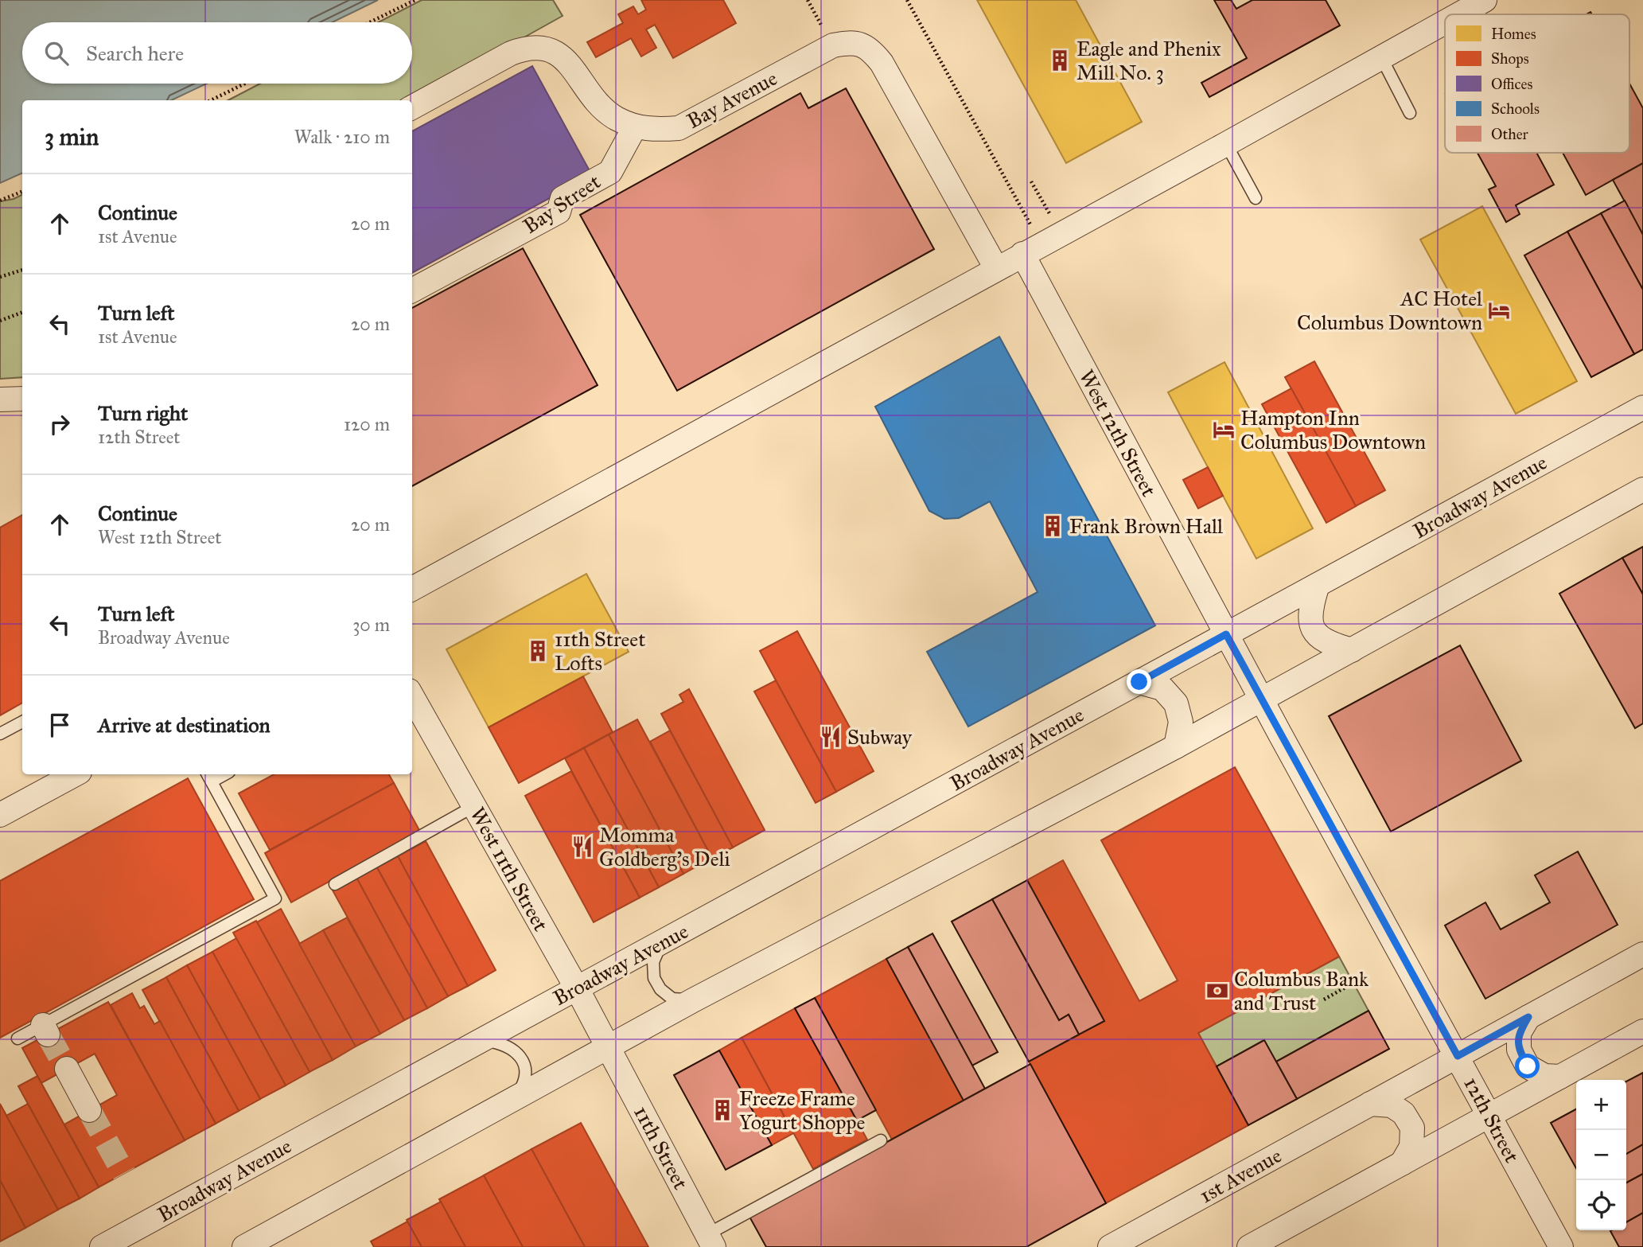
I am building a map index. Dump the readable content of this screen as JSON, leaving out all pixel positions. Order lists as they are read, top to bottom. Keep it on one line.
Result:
{"streets":{"street":["Bay Avenue","Bay Street","West 12th Street","Broadway Avenue","West 11th Street","12th Street","11th Street","1st Avenue"]},"crossings":[["Bay Avenue","Bay Street"],["West 12th Street","Broadway Avenue"],["West 12th Street","12th Street"],["Broadway Avenue","West 11th Street"],["West 11th Street","11th Street"],["12th Street","1st Avenue"]],"places":{"building":["Eagle and Phenix Mill No. 3","Frank Brown Hall","11th Street Lofts","Freeze Frame Yogurt Shoppe"],"hotel":["AC Hotel Columbus Downtown","Hampton Inn Columbus Downtown"],"restaurant":["Subway","Momma Goldberg's Deli"],"bank":["Columbus Bank and Trust"]},"legend":["Homes","Shops","Offices","Schools","Other"],"page":{"search":"Search here","heading":["3 min","Walk · 210 m"],"list":[["Continue","1st Avenue","20 m"],["Turn left","1st Avenue","20 m"],["Turn right","12th Street","120 m"],["Continue","West 12th Street","20 m"],["Turn left","Broadway Avenue","30 m"],"Arrive at destination"],"map_buttons":["+","−"]}}
